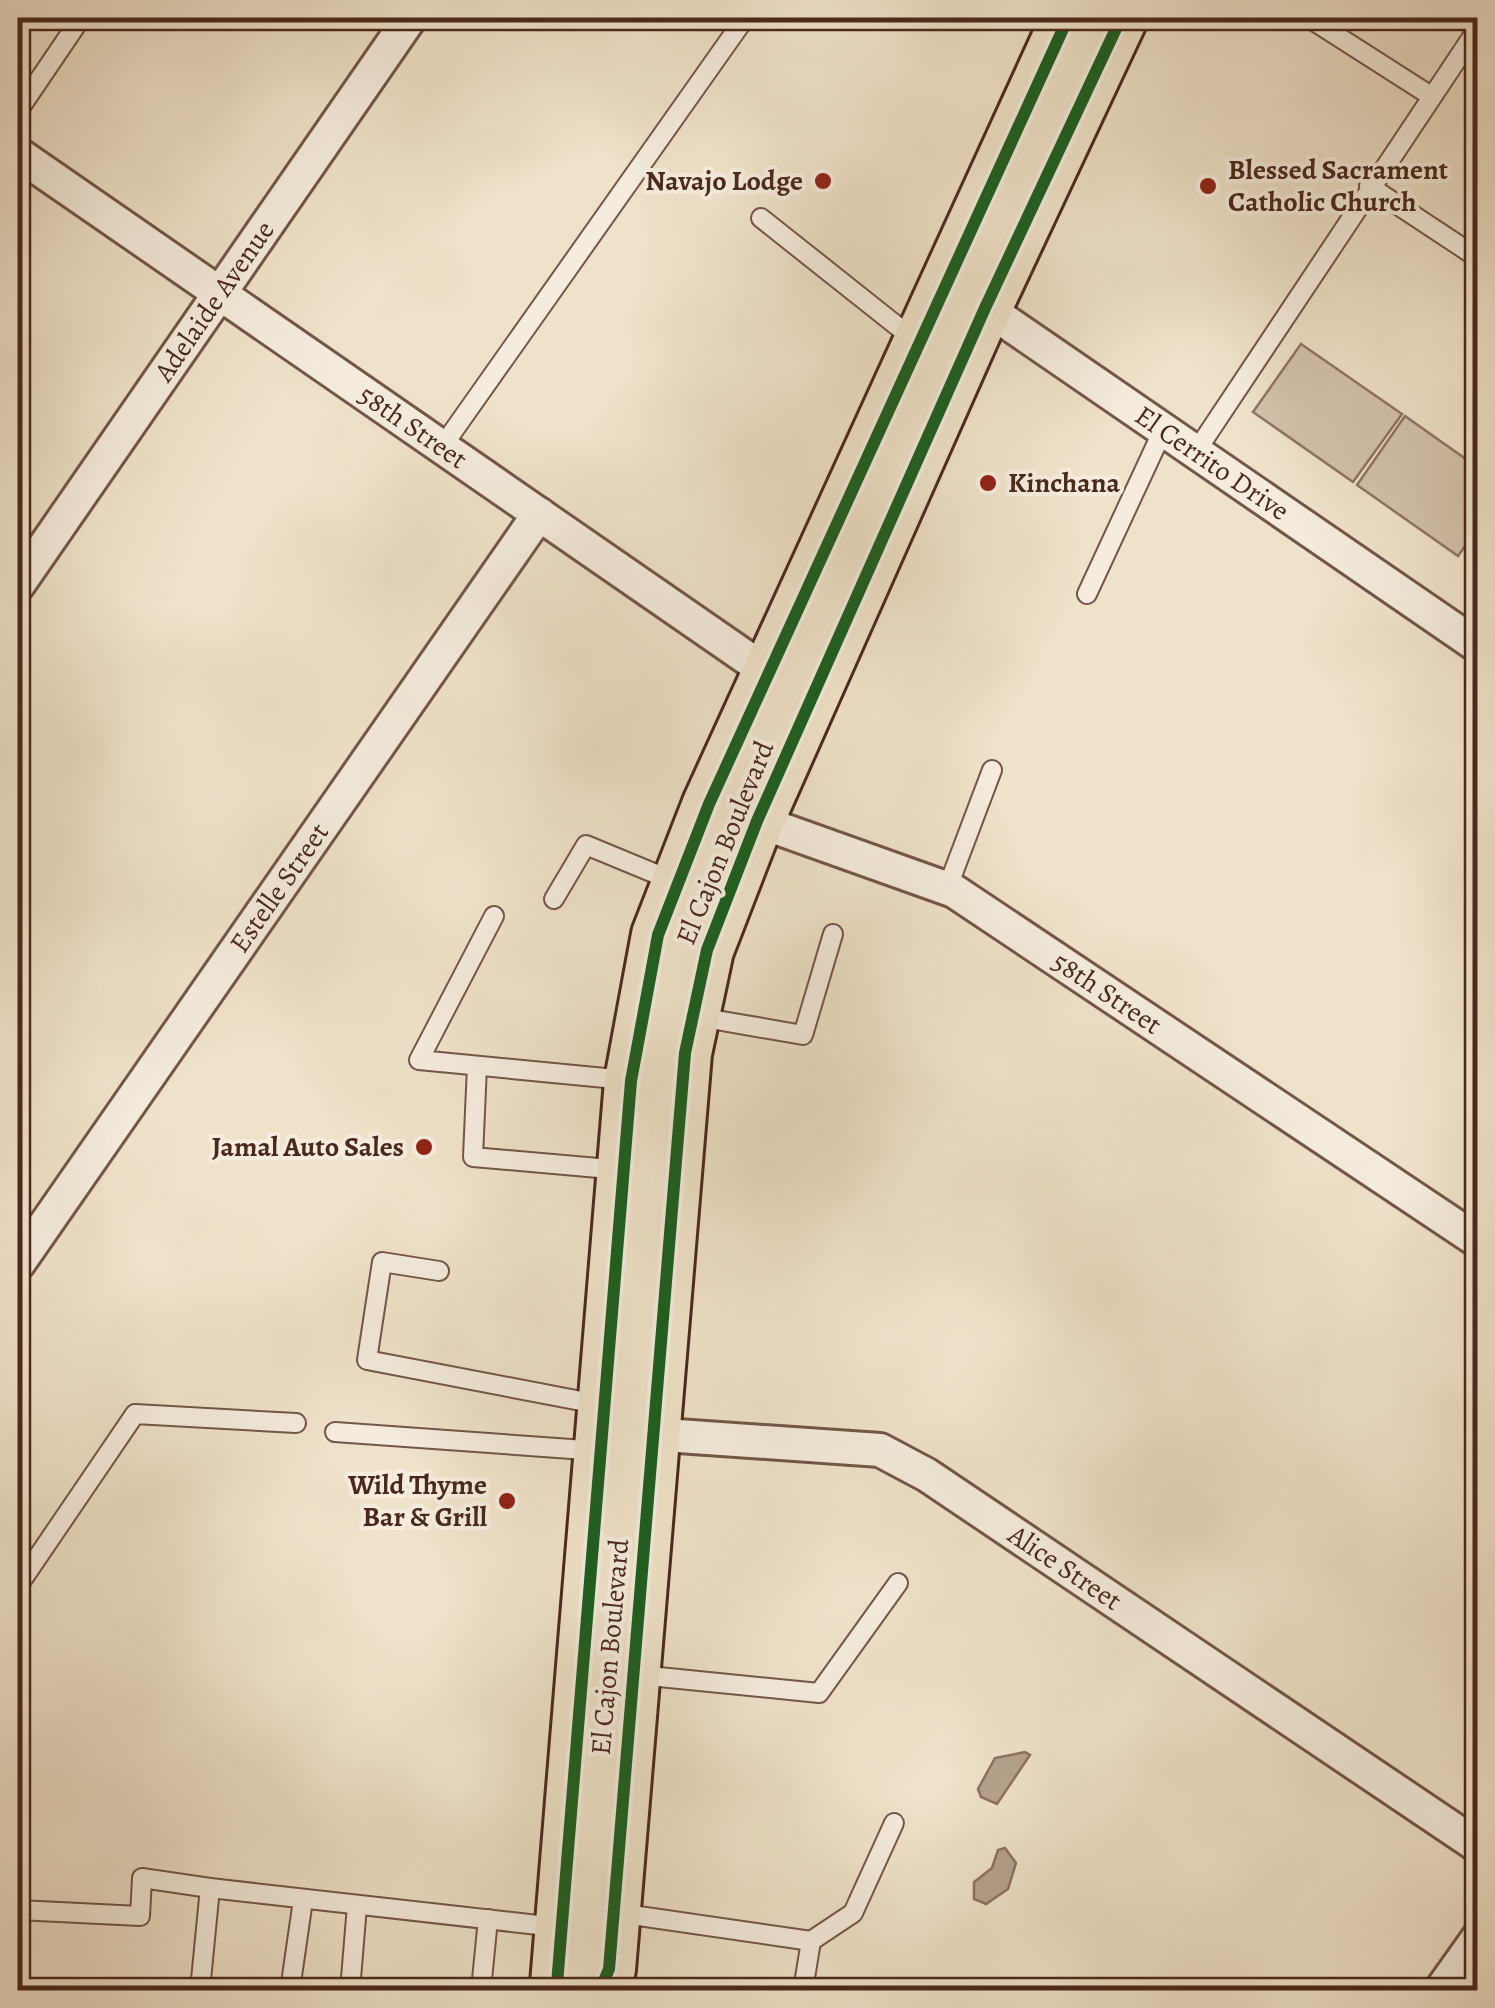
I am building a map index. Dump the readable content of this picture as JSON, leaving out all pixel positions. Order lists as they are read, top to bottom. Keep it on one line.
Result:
{"streets":{"main road":["El Cajon Boulevard"],"street":["Adelaide Avenue","58th Street","El Cerrito Drive","Estelle Street","Alice Street"]},"crossings":[["Adelaide Avenue","58th Street"],["58th Street","El Cajon Boulevard"],["58th Street","Estelle Street"],["El Cerrito Drive","El Cajon Boulevard"],["El Cajon Boulevard","Alice Street"]],"places":["Navajo Lodge","Blessed Sacrament Catholic Church","Kinchana","Jamal Auto Sales","Wild Thyme Bar & Grill"]}
